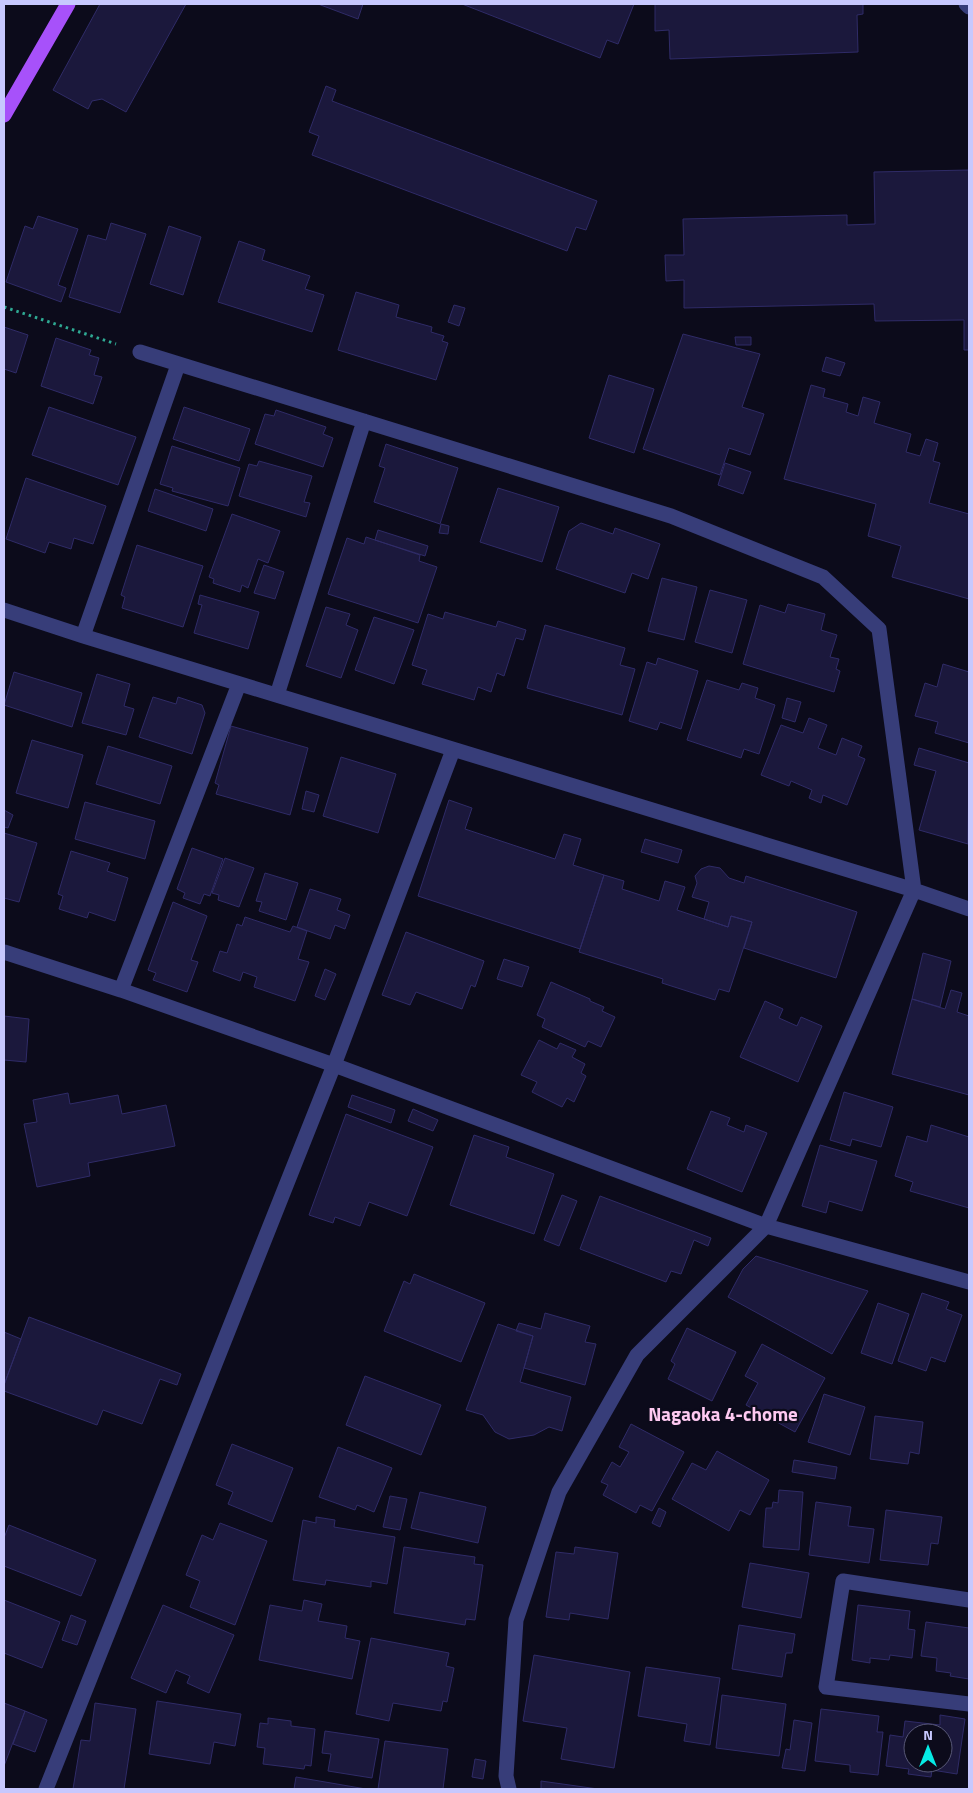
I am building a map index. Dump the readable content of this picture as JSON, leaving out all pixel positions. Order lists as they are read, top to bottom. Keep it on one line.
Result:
{"districts":["Nagaoka 4-chome"],"north":"top"}
